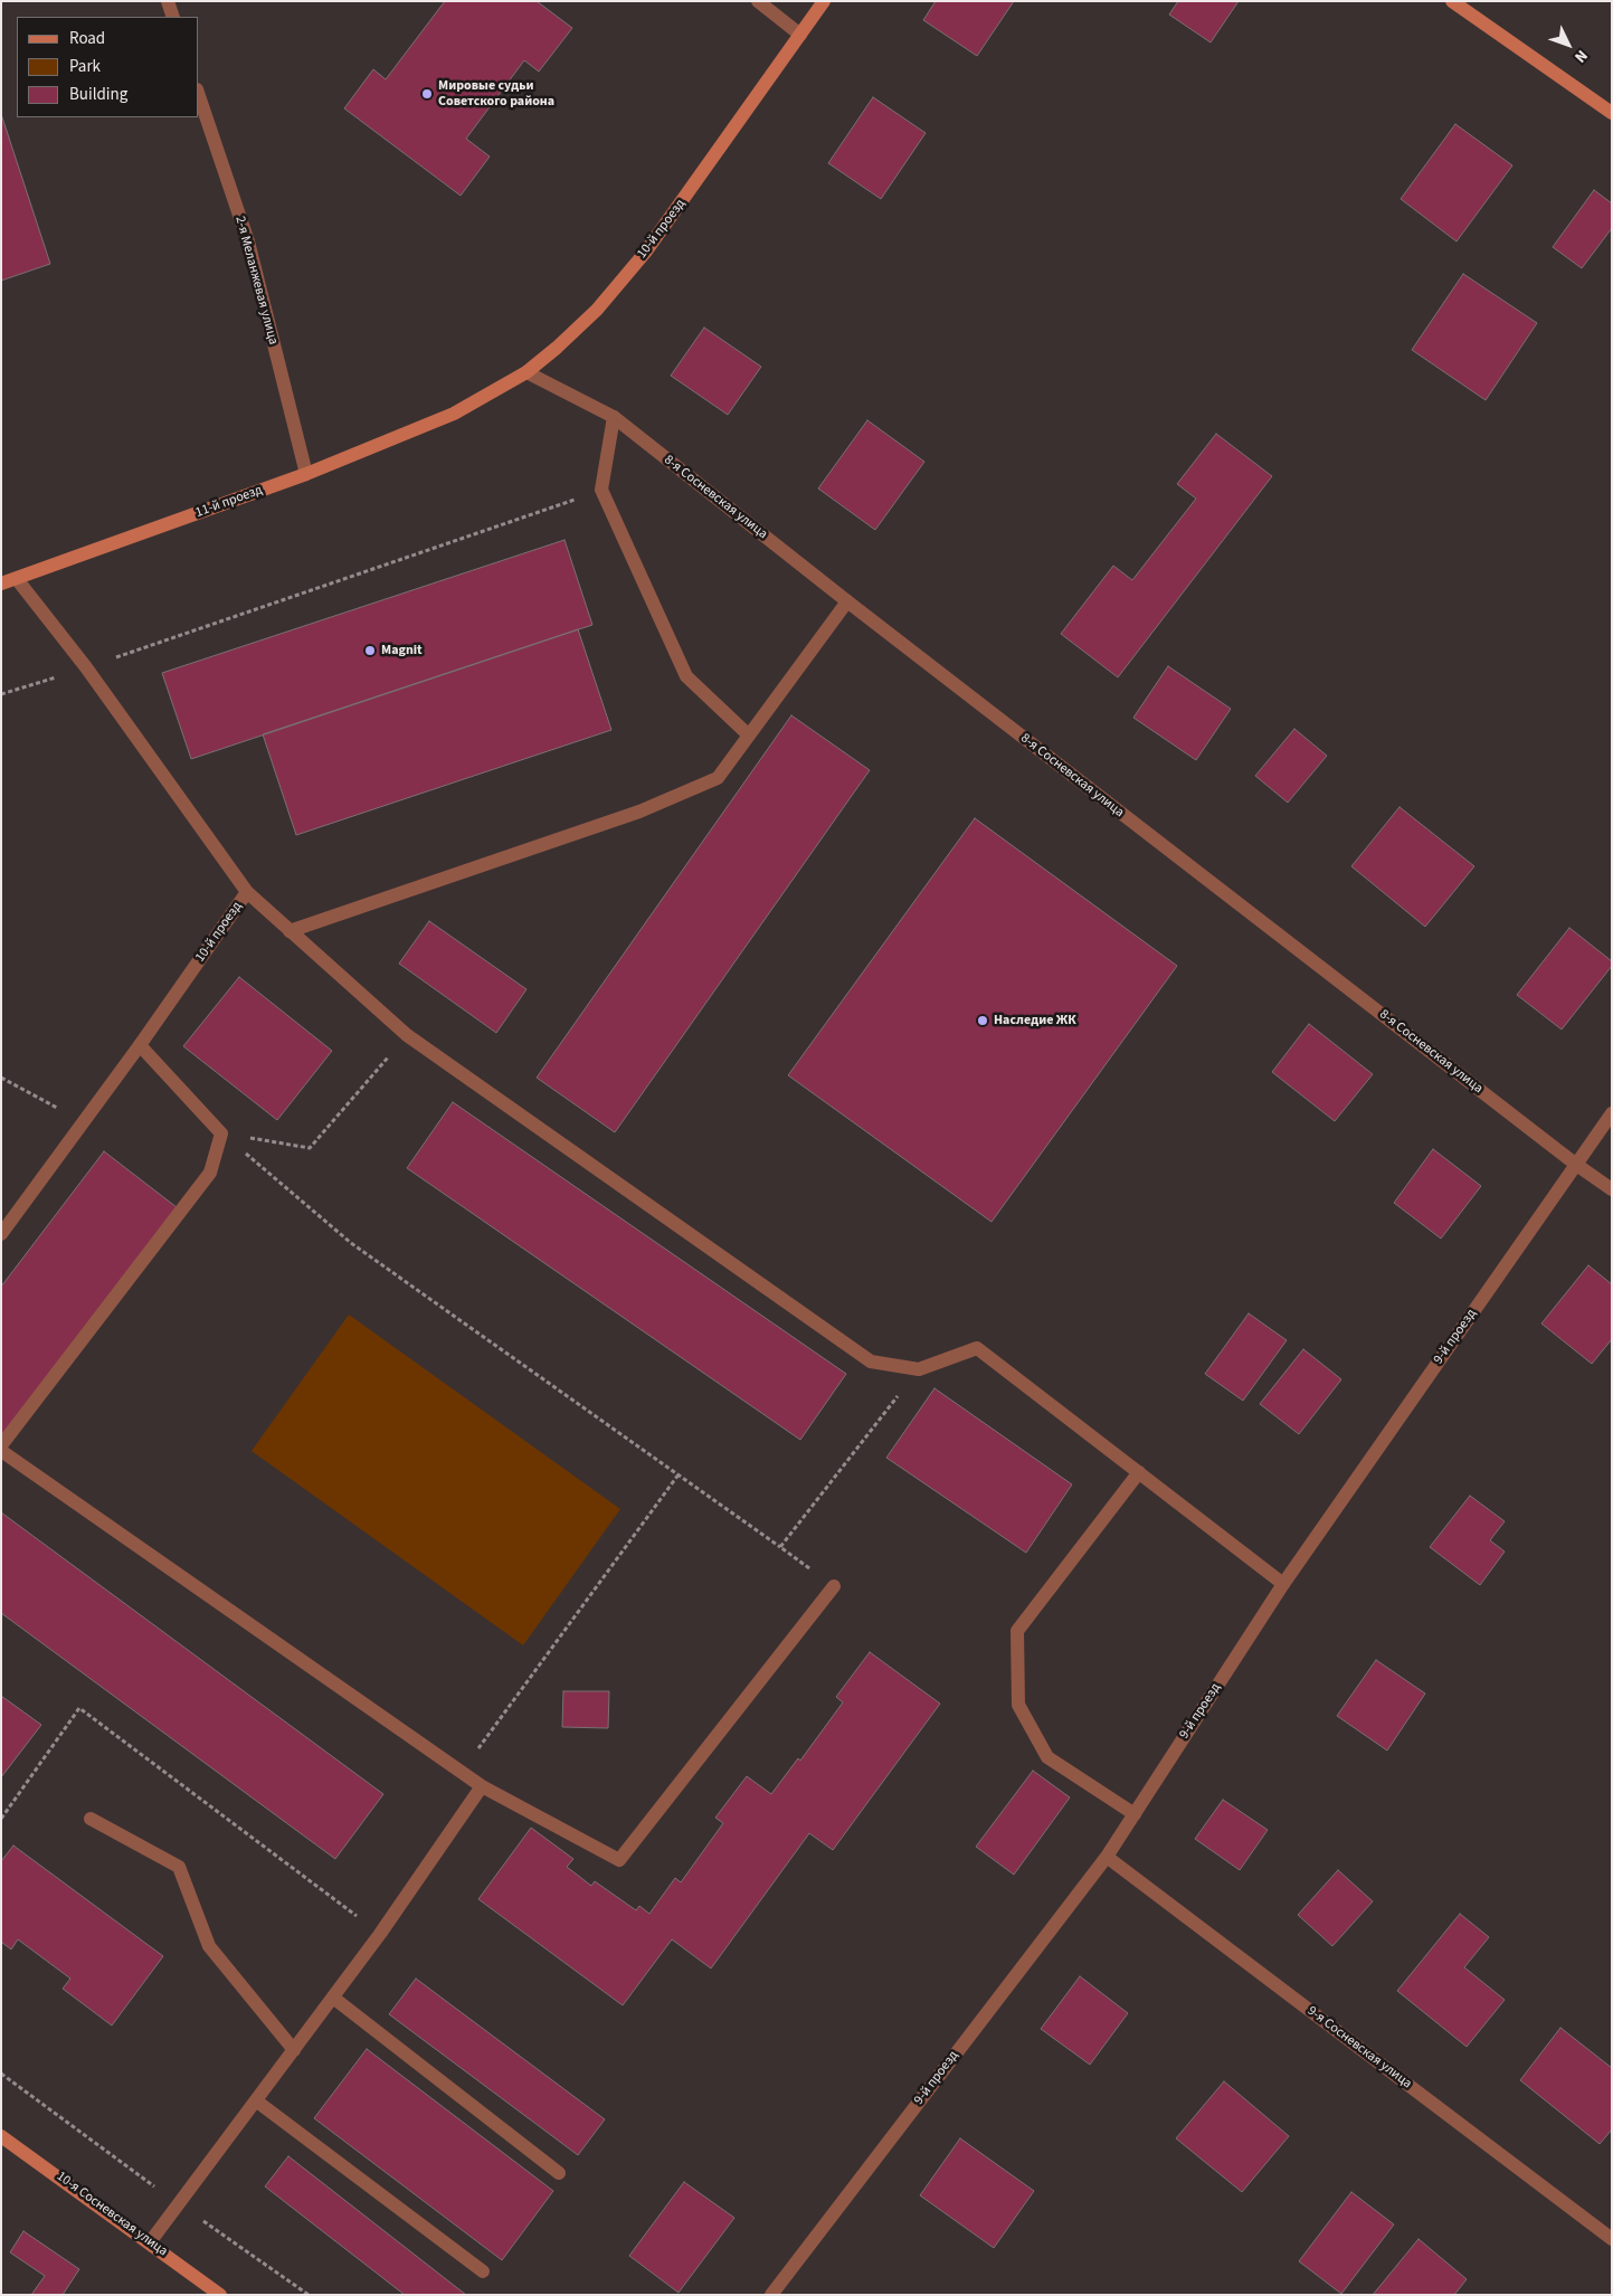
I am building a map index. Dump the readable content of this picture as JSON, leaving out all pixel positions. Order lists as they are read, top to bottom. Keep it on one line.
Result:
{"streets":{"street":["10-й проезд","2-я Меланжевая улица","8-я Сосневская улица","11-й проезд","9-й проезд","9-я Сосневская улица","10-я Сосневская улица"]},"crossings":[["10-й проезд","8-я Сосневская улица"],["10-й проезд","11-й проезд"],["2-я Меланжевая улица","11-й проезд"],["8-я Сосневская улица","9-й проезд"],["9-й проезд","9-я Сосневская улица"]],"places":["Мировые судьи Советского района","Magnit","Наследие ЖК"],"legend":["Road","Park","Building"],"north":"bottom right"}
